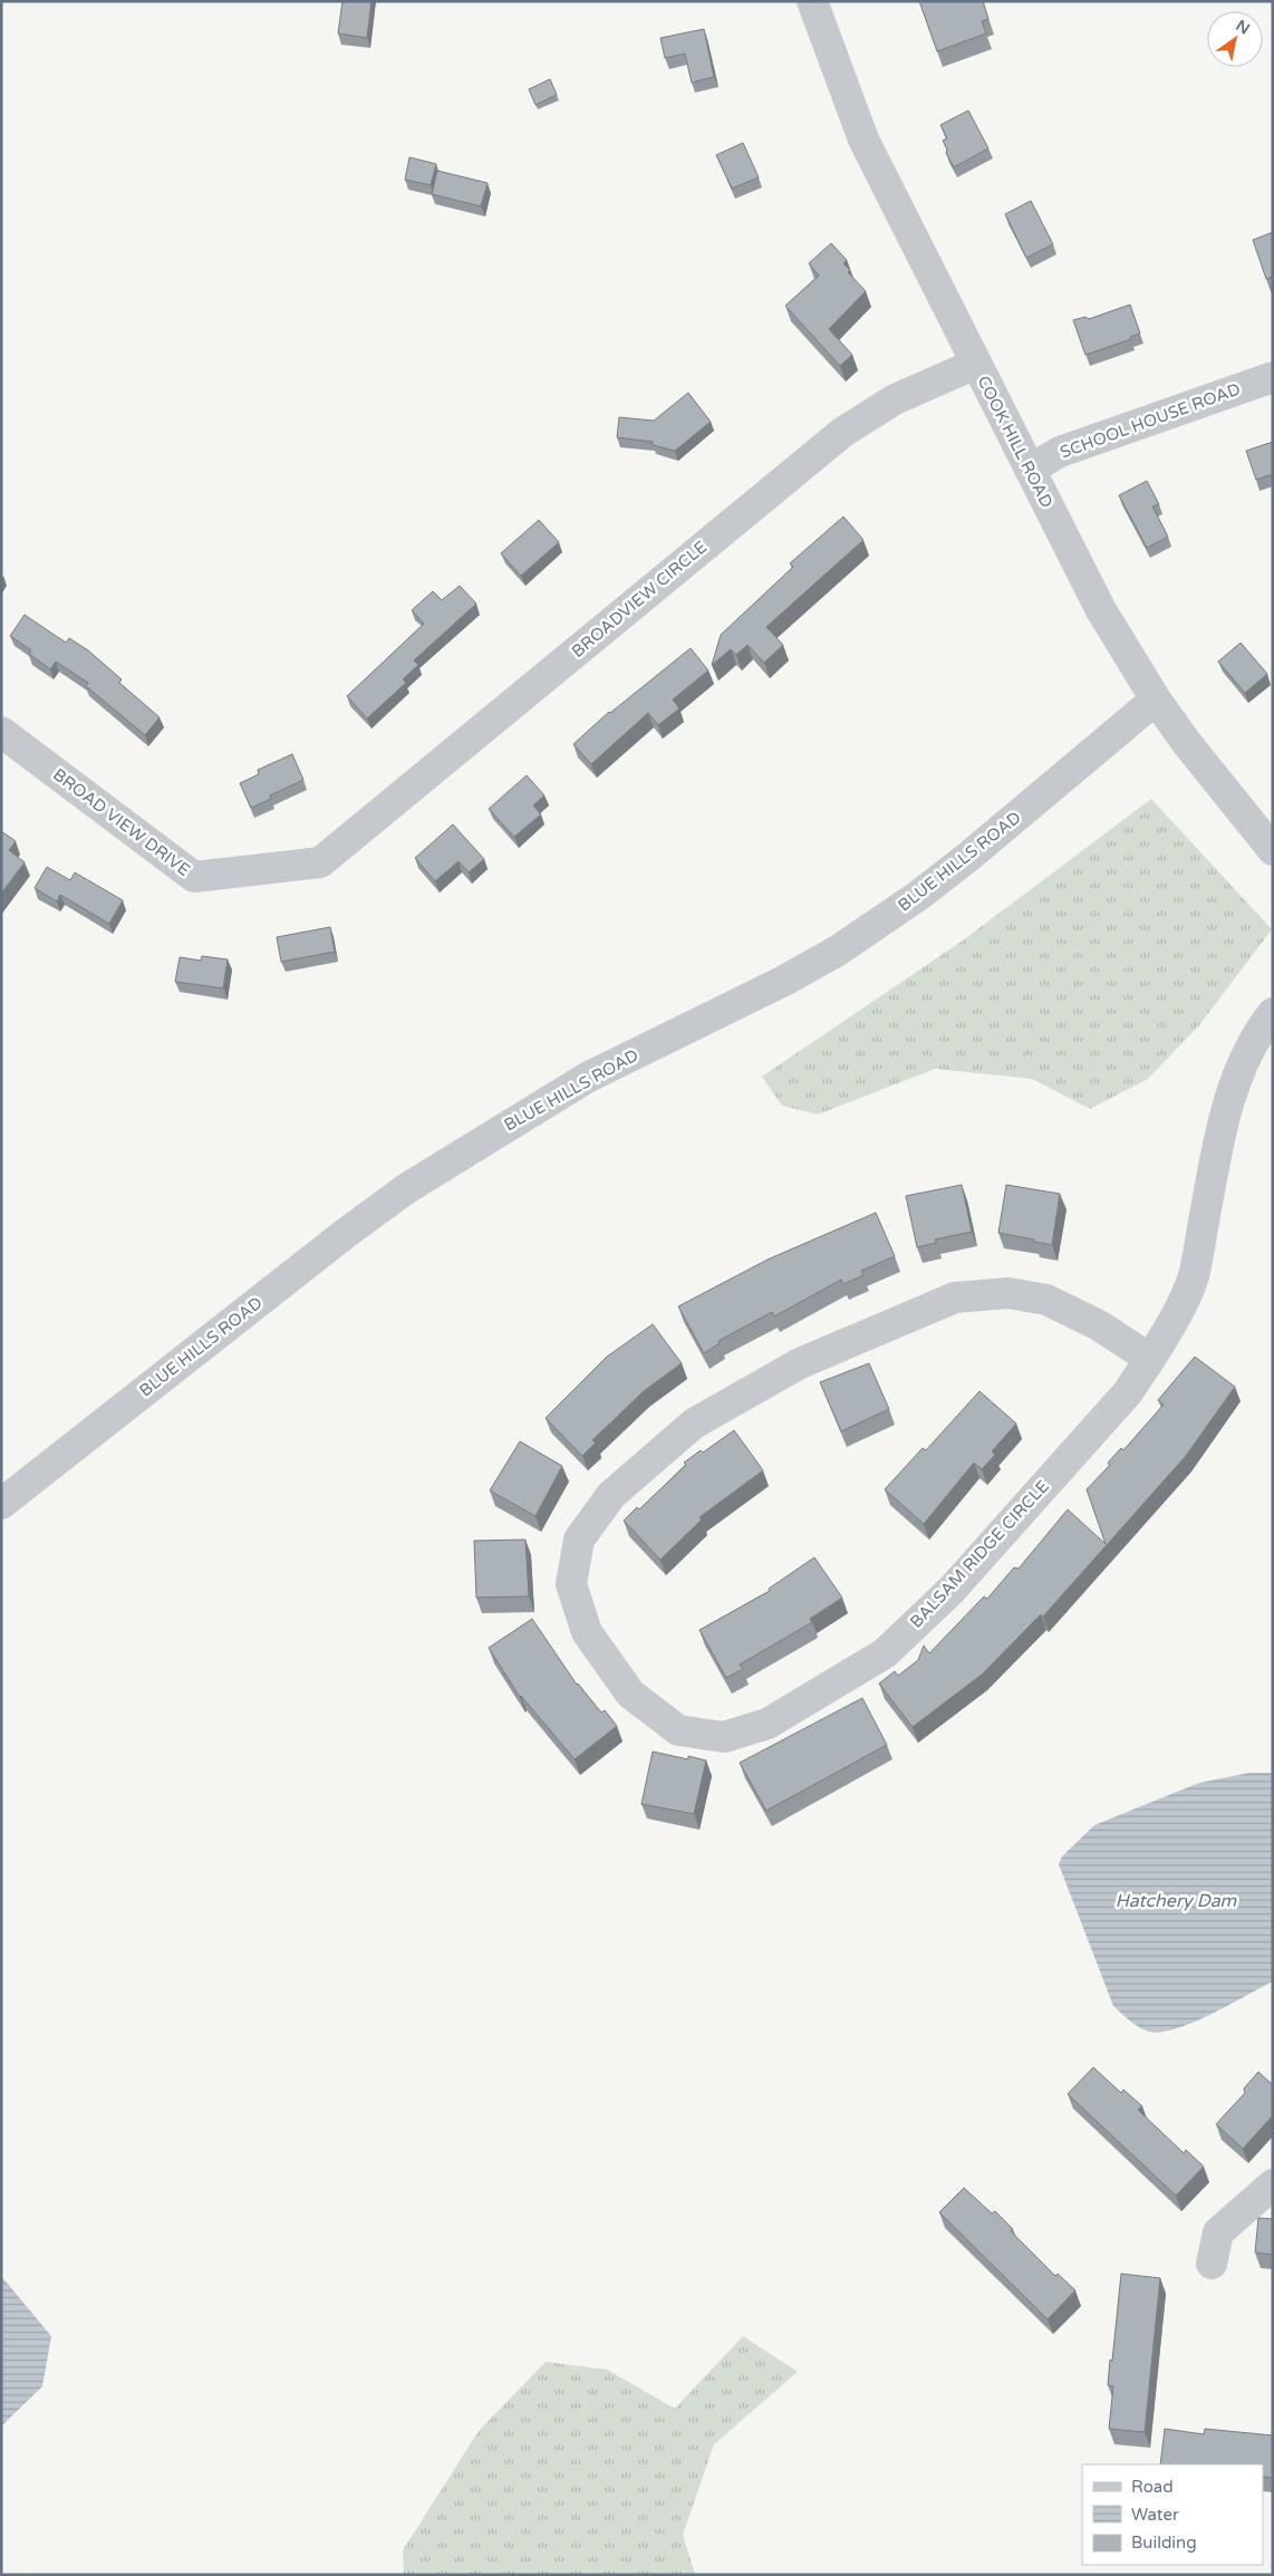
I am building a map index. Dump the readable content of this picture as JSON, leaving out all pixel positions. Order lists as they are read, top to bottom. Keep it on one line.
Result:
{"streets":{"street":["SCHOOL HOUSE ROAD","COOK HILL ROAD","BROADVIEW CIRCLE","BROAD VIEW DRIVE","BLUE HILLS ROAD","BALSAM RIDGE CIRCLE"]},"crossings":[["SCHOOL HOUSE ROAD","COOK HILL ROAD"],["COOK HILL ROAD","BROADVIEW CIRCLE"],["COOK HILL ROAD","BLUE HILLS ROAD"],["BROADVIEW CIRCLE","BROAD VIEW DRIVE"]],"water":["Hatchery Dam"],"legend":["Road","Water","Building"],"north":"top right"}
